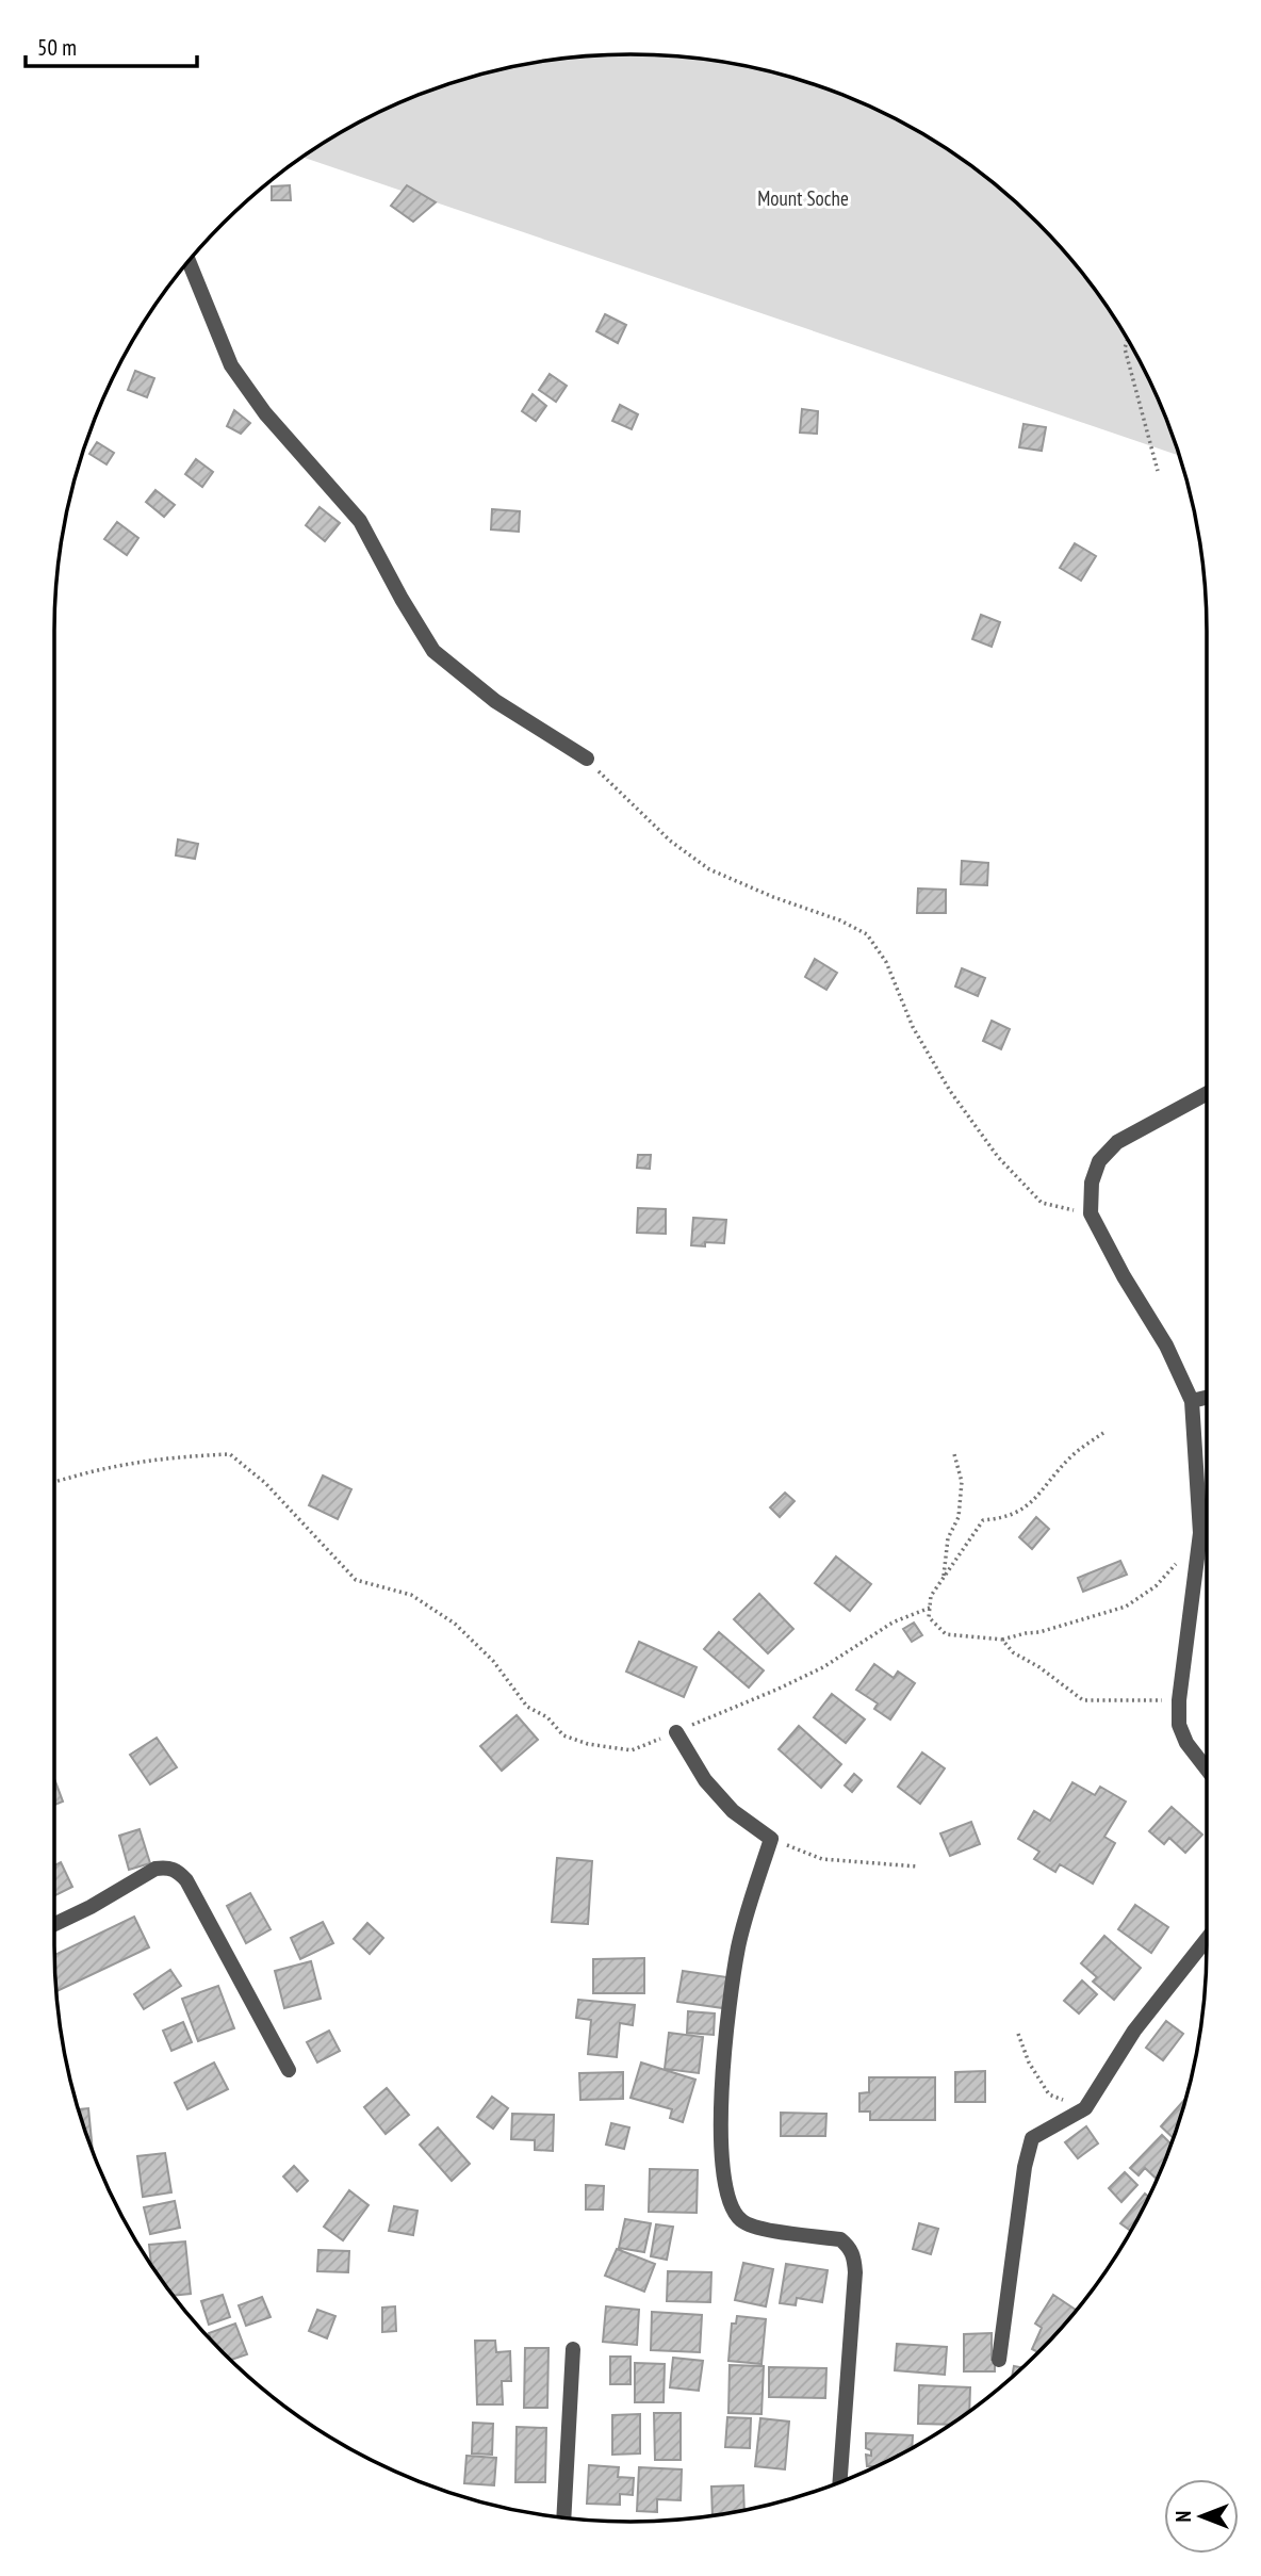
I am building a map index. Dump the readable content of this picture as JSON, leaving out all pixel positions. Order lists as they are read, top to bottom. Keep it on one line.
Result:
{"parks":["Mount Soche"],"scale_bar":"50 m","north":"left"}
